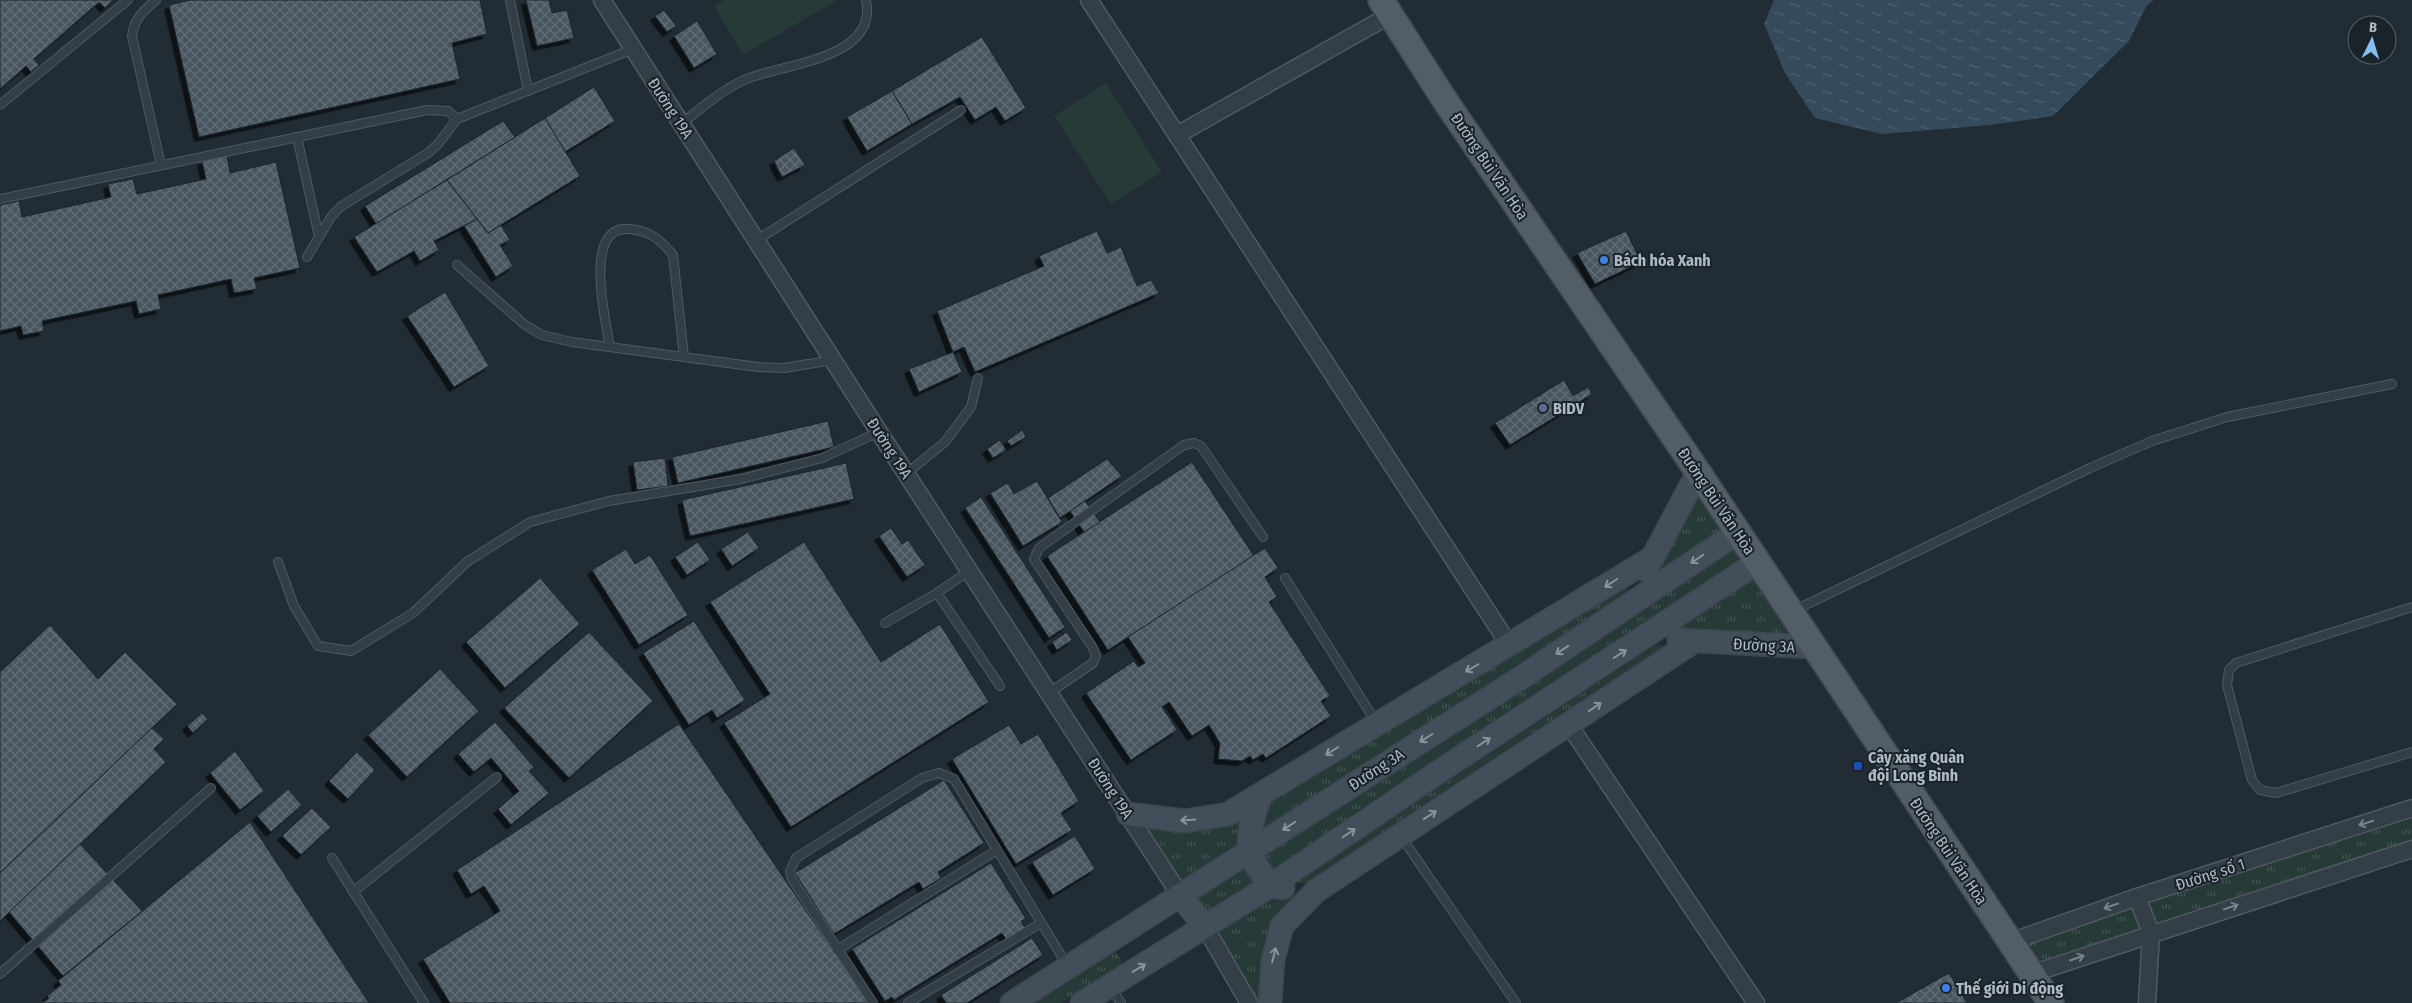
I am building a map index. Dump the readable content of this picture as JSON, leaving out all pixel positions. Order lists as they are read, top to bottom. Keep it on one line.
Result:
{"streets":{"main road":["Đường Bùi Văn Hòa"],"street":["Đường 19A","Đường 3A","Đường số 1"]},"crossings":[["Đường 19A","Đường 3A"],["Đường Bùi Văn Hòa","Đường 3A"],["Đường Bùi Văn Hòa","Đường số 1"]],"places":{"other":["Bách hóa Xanh","BIDV","Thế giới Di động"],"transit":["Cây xăng Quân đội Long Bình"]},"north":"top"}
